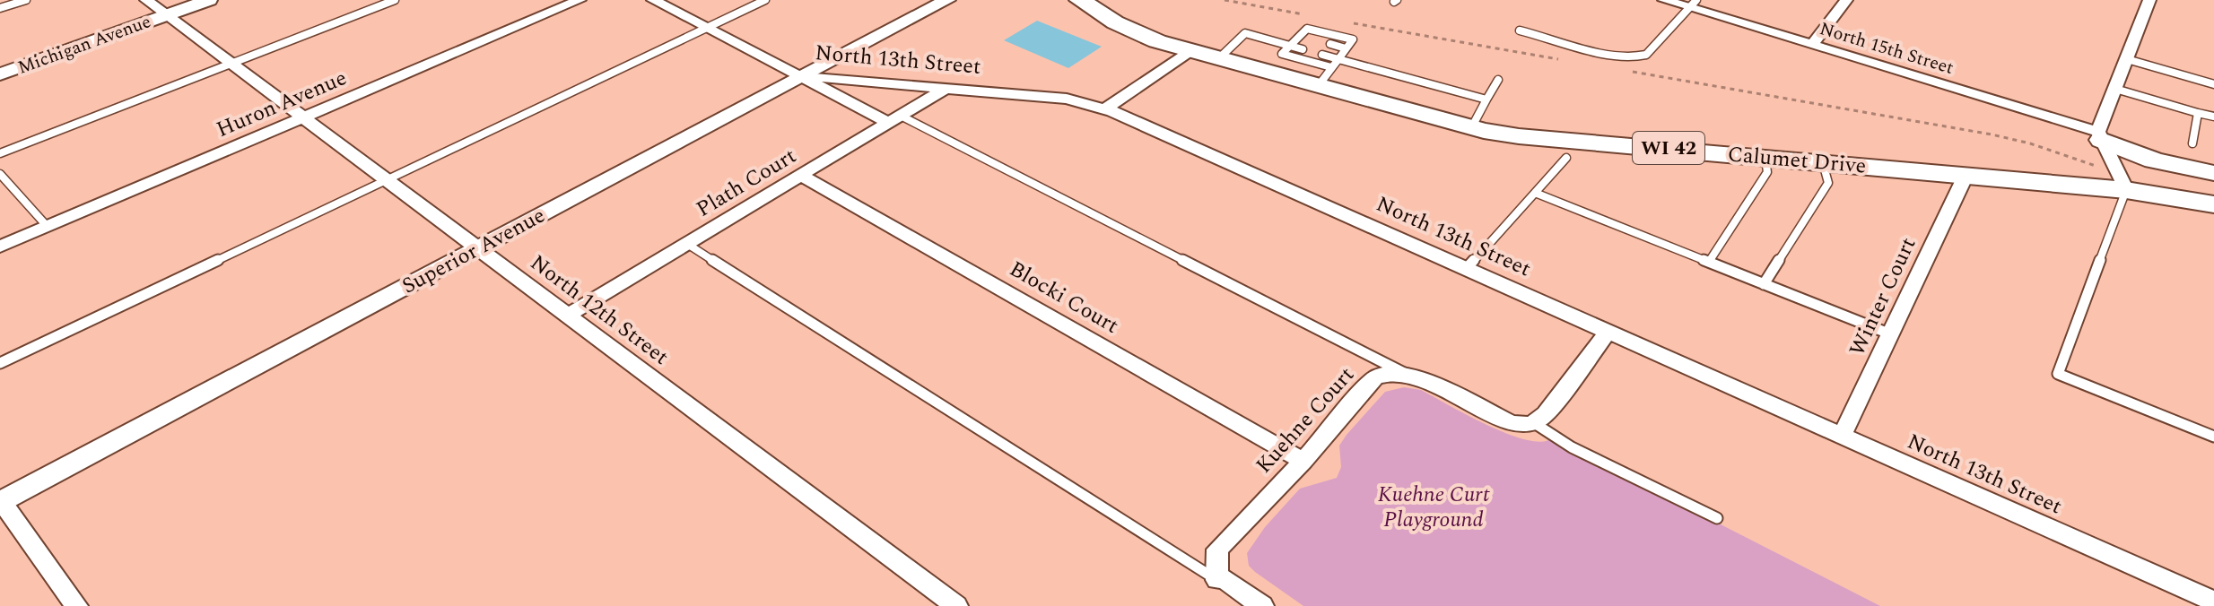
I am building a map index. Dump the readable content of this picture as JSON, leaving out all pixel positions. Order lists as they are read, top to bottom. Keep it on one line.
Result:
{"streets":{"main road":["WI 42","Calumet Drive"],"street":["Michigan Avenue","North 15th Street","North 13th Street","Huron Avenue","Plath Court","Superior Avenue","Winter Court","Blocki Court","North 12th Street","Kuehne Court"]},"crossings":[["Michigan Avenue","North 12th Street"],["North 13th Street","Plath Court"],["North 13th Street","Superior Avenue"],["North 13th Street","Winter Court"],["Huron Avenue","North 12th Street"],["WI 42","Calumet Drive"],["Calumet Drive","Winter Court"],["Plath Court","Blocki Court"],["Plath Court","North 12th Street"],["Superior Avenue","North 12th Street"],["Blocki Court","Kuehne Court"]],"parks":["Kuehne Curt Playground"]}
